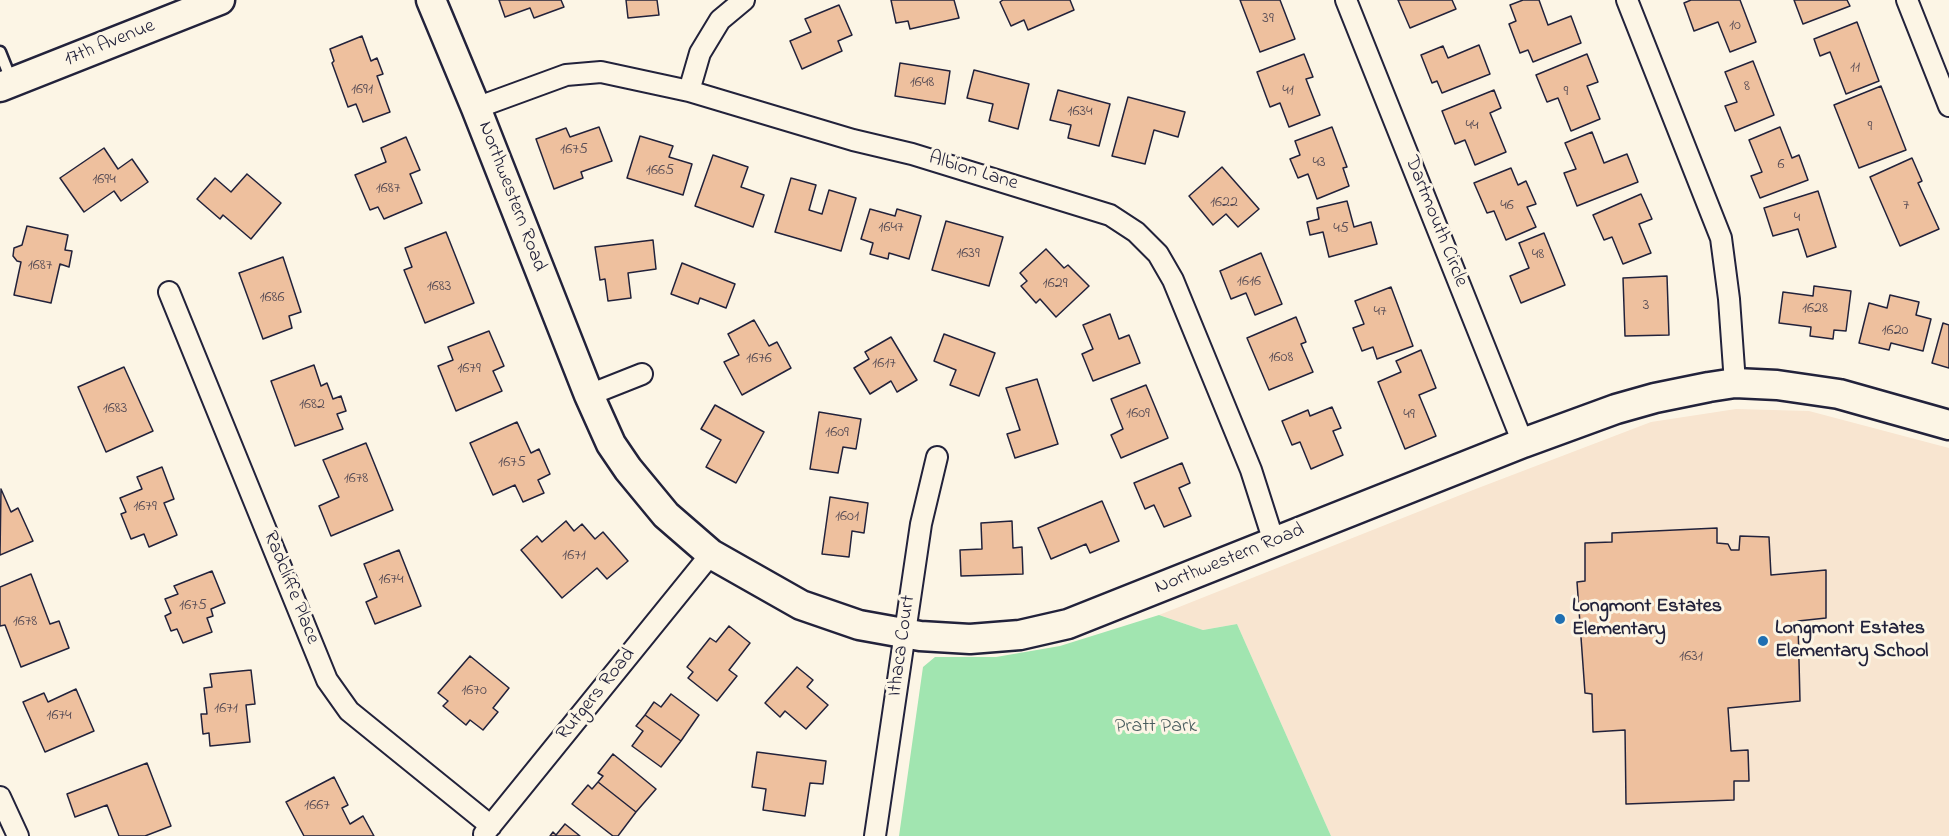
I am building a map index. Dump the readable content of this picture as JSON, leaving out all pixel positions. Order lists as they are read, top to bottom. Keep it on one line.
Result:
{"streets":{"street":["17th Avenue","Albion Lane","Northwestern Road","Dartmouth Circle","Radcliffe Place","Ithaca Court","Rutgers Road"]},"crossings":[["Albion Lane","Northwestern Road"],["Northwestern Road","Dartmouth Circle"],["Northwestern Road","Ithaca Court"],["Northwestern Road","Rutgers Road"],["Radcliffe Place","Rutgers Road"]],"parks":["Pratt Park"],"places":["Longmont Estates Elementary","Longmont Estates Elementary School"],"house_numbers":["39","10","11","1648","8","1691","41","9","1634","44","9","1675","43","6","1665","1694","1687","1622","46","7","4","1647","45","1639","48","1687","1616","1629","1683","1686","3","1628","47","1620","1608","1676","1617","1679","1682","1683","1609","49","1609","1675","1678","1679","1601","1671","1674","1675","1678","1631","1670","1671","1674","1667"]}
